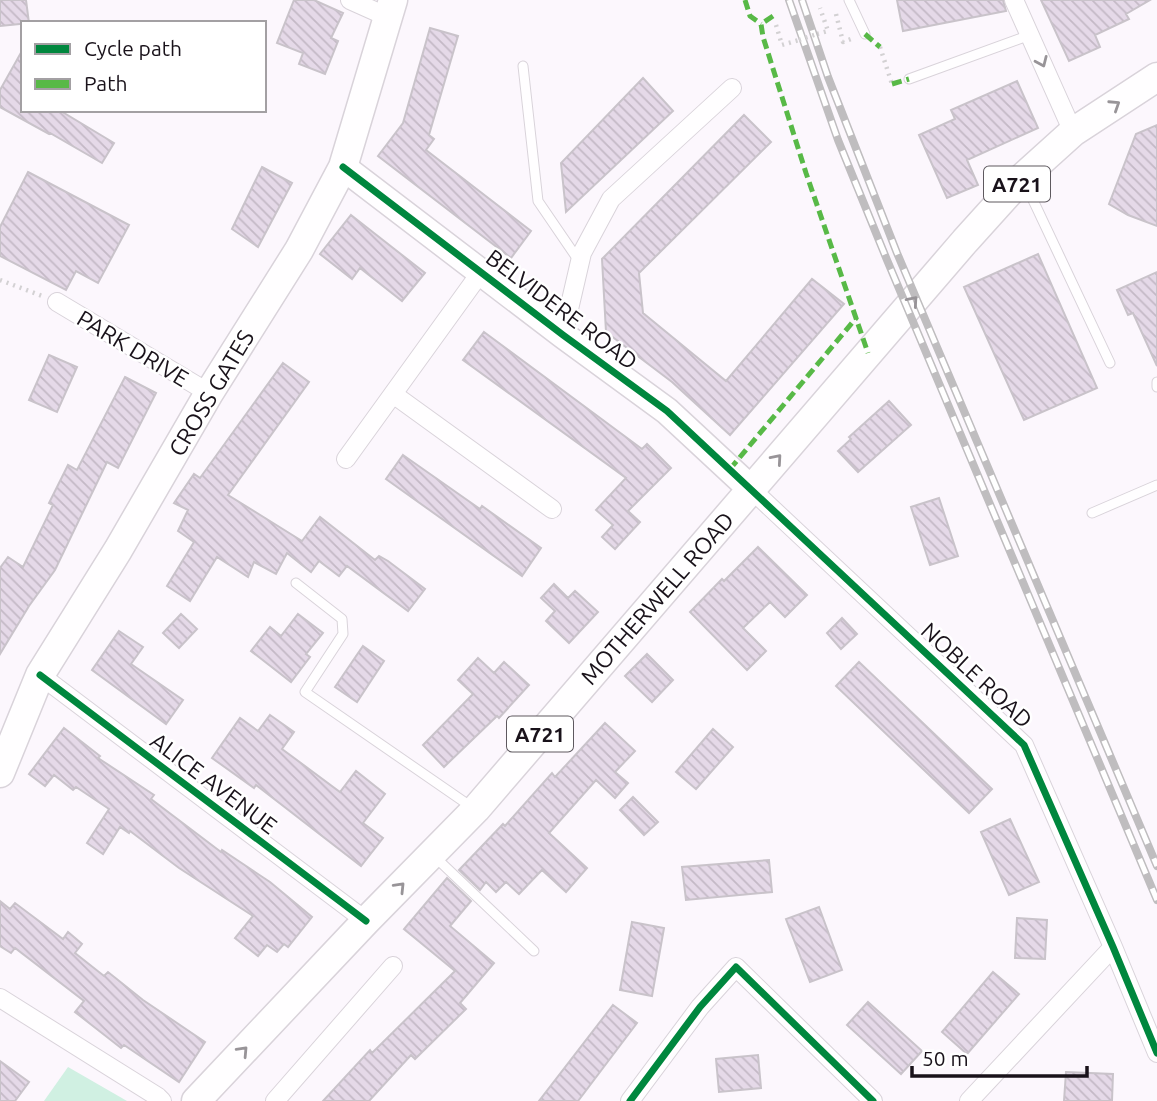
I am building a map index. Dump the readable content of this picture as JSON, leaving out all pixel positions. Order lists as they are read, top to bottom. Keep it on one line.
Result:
{"streets":{"main road":["A721","CROSS GATES","MOTHERWELL ROAD"],"street":["BELVIDERE ROAD","PARK DRIVE","NOBLE ROAD","ALICE AVENUE"]},"crossings":[["BELVIDERE ROAD","CROSS GATES"],["BELVIDERE ROAD","MOTHERWELL ROAD"],["BELVIDERE ROAD","NOBLE ROAD"],["PARK DRIVE","CROSS GATES"],["CROSS GATES","ALICE AVENUE"],["MOTHERWELL ROAD","NOBLE ROAD"],["MOTHERWELL ROAD","ALICE AVENUE"]],"one_way":["MOTHERWELL ROAD"],"legend":["Cycle path","Path"],"scale_bar":"50 m"}
